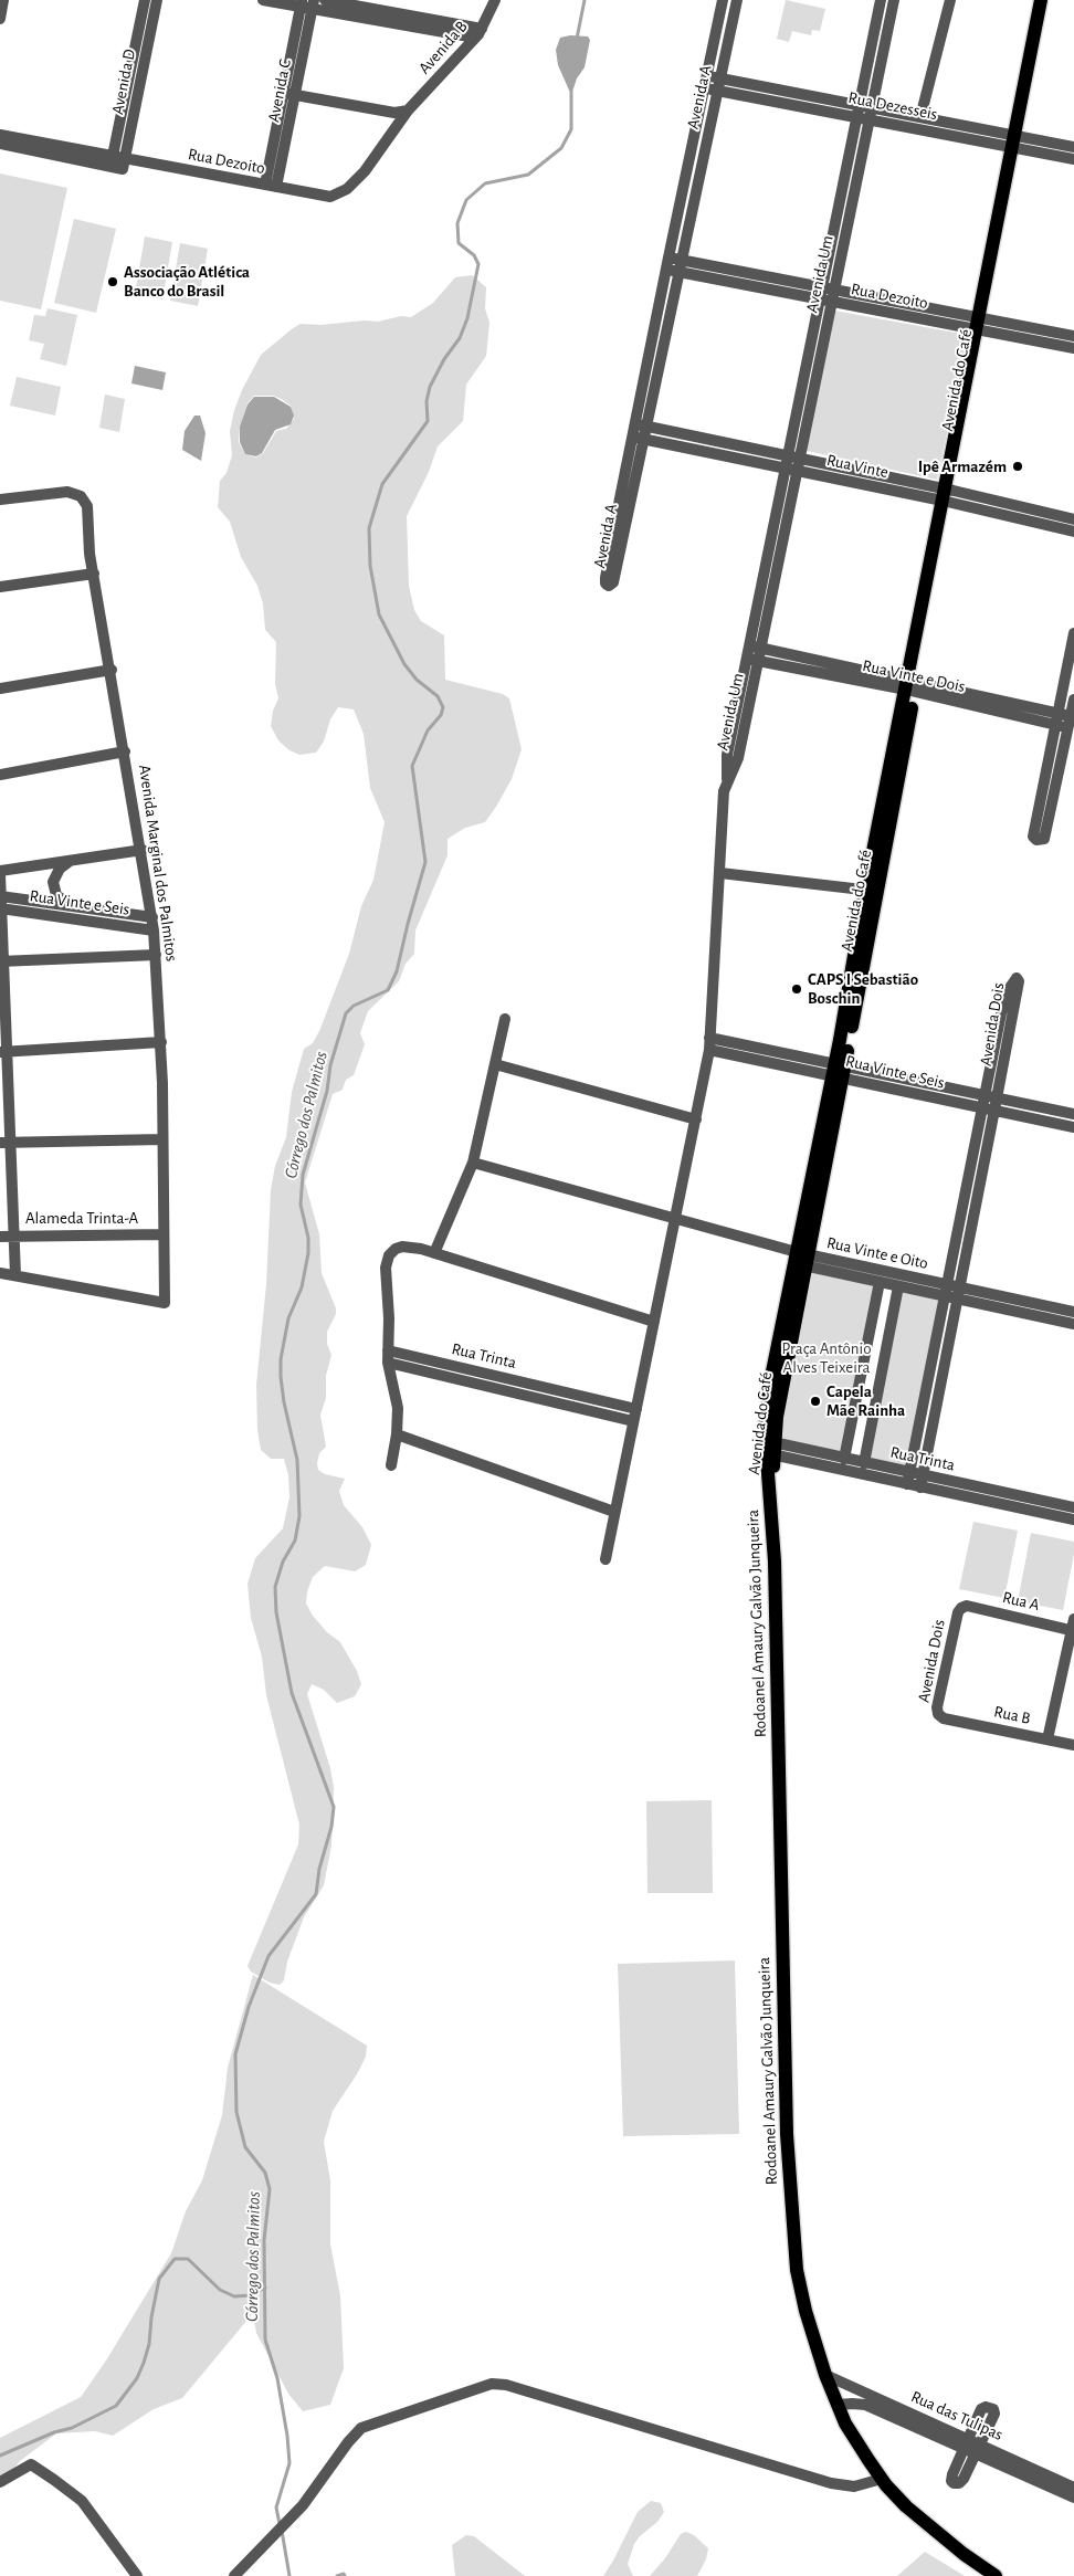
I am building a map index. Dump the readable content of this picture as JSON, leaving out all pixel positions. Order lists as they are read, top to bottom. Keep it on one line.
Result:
{"streets":{"main road":["Avenida do Café","Rodoanel Amaury Galvão Junqueira"],"street":["Avenida B","Avenida D","Avenida C","Avenida A","Rua Dezesseis","Rua Dezoito","Avenida Um","Rua Vinte","Rua Vinte e Dois","Avenida Marginal dos Palmitos","Rua Vinte e Seis","Avenida Dois","Alameda Trinta-A","Rua Vinte e Oito","Rua Trinta","Rua A","Rua B","Rua das Tulipas"]},"crossings":[["Avenida B","Rua Dezoito"],["Avenida D","Rua Dezoito"],["Avenida C","Rua Dezoito"],["Avenida A","Rua Dezesseis"],["Avenida A","Rua Dezoito"],["Avenida A","Rua Vinte"],["Rua Dezesseis","Avenida Um"],["Rua Dezesseis","Avenida do Café"],["Rua Dezoito","Avenida Um"],["Rua Dezoito","Avenida do Café"],["Avenida Um","Rua Vinte"],["Avenida Um","Rua Vinte e Dois"],["Avenida Um","Rua Vinte e Seis"],["Avenida Um","Rua Vinte e Oito"],["Avenida Um","Rua Trinta"],["Avenida do Café","Rua Vinte"],["Avenida do Café","Rua Vinte e Dois"],["Avenida do Café","Rua Vinte e Seis"],["Avenida do Café","Rua Vinte e Oito"],["Avenida do Café","Rua Trinta"],["Avenida do Café","Rodoanel Amaury Galvão Junqueira"],["Avenida Marginal dos Palmitos","Rua Vinte e Seis"],["Avenida Marginal dos Palmitos","Alameda Trinta-A"],["Rua Vinte e Seis","Avenida Dois"],["Avenida Dois","Rua Vinte e Oito"],["Avenida Dois","Rua Trinta"],["Avenida Dois","Rua A"],["Avenida Dois","Rua B"],["Rodoanel Amaury Galvão Junqueira","Rua das Tulipas"]],"water":["Córrego dos Palmitos"],"parks":["Praça Antônio Alves Teixeira"],"places":["Associação Atlética Banco do Brasil","Ipê Armazém","CAPS I Sebastião Boschin","Capela Mãe Rainha"]}
